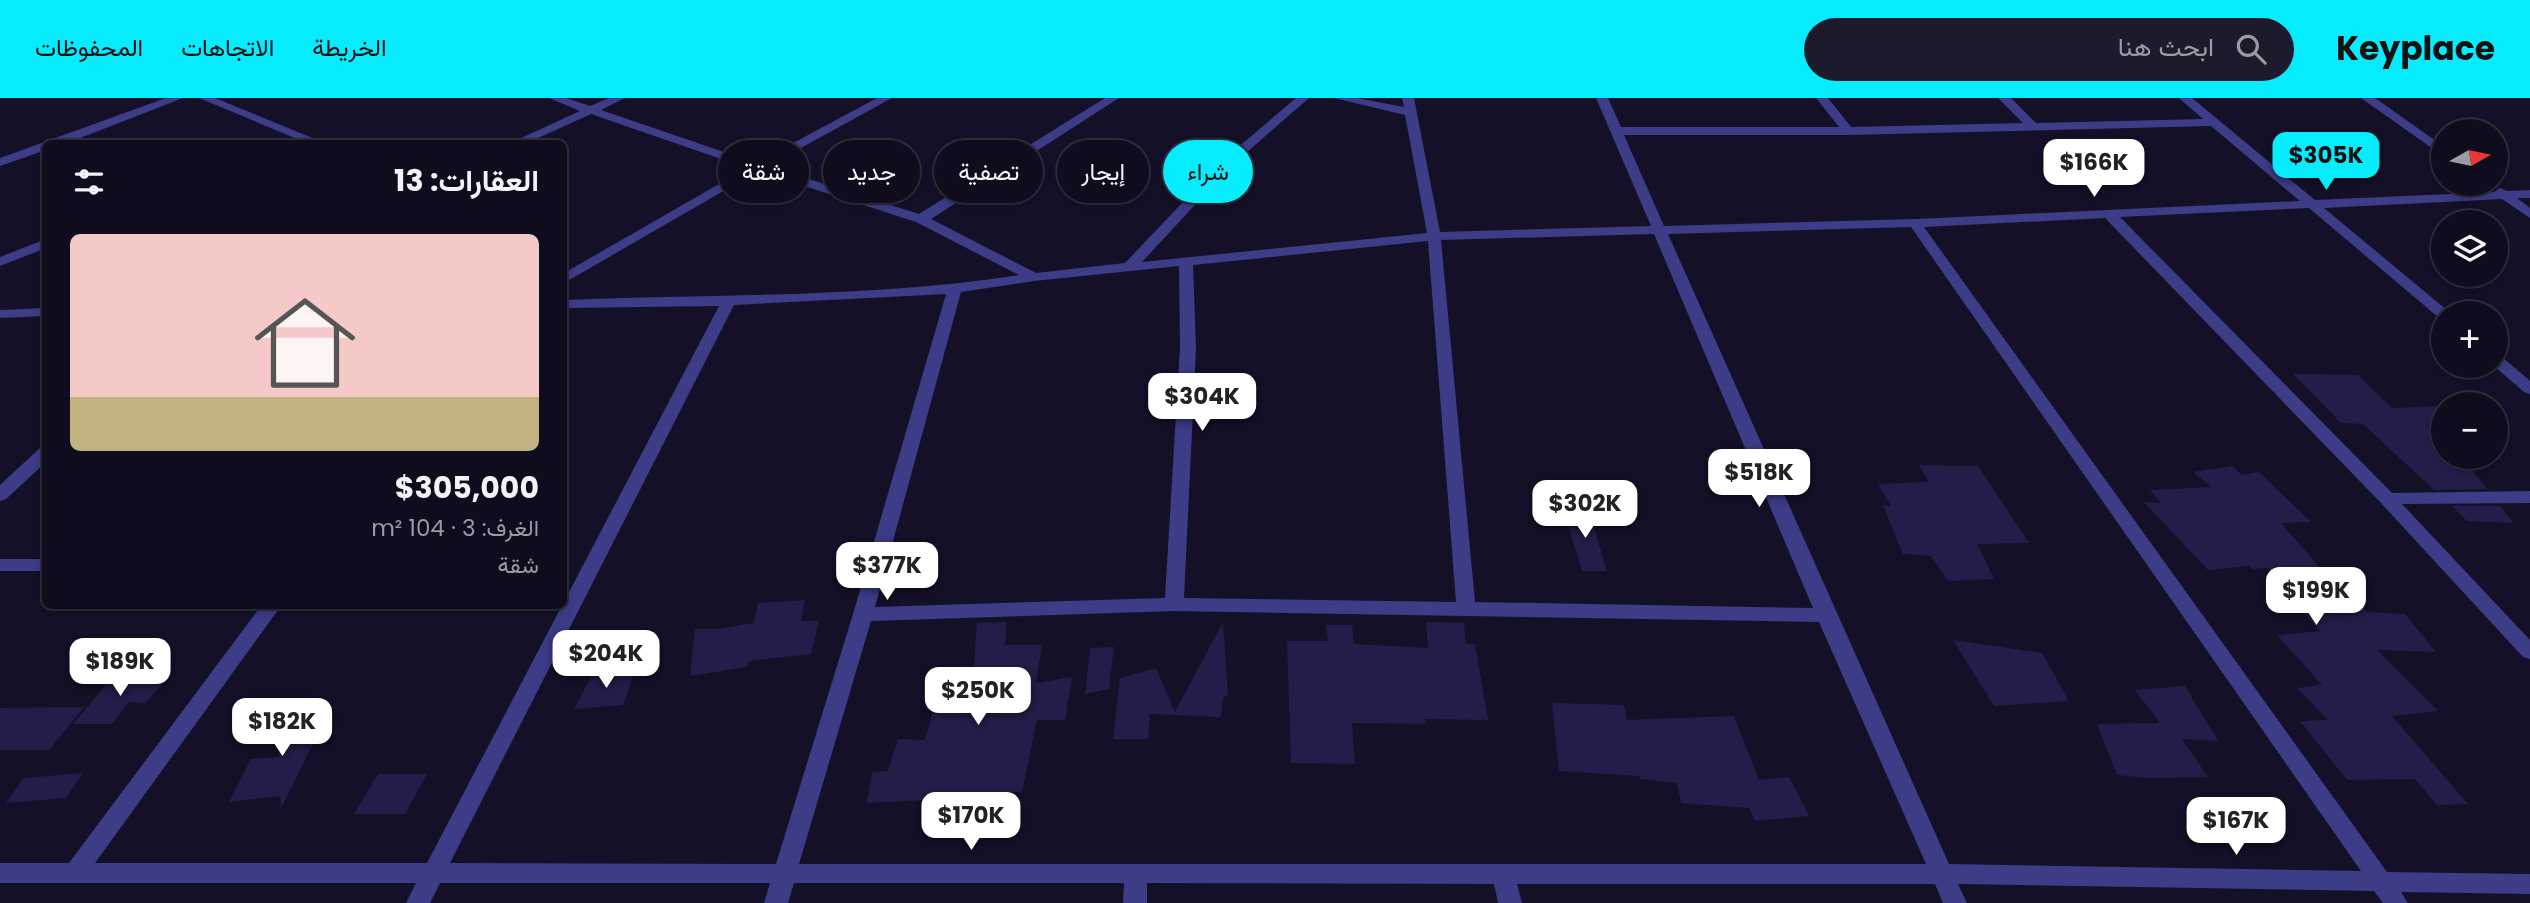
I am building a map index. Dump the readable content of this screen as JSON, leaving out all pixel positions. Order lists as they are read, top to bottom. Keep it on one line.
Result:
{"north":"right","page":{"header":"Keyplace","search":"ابحث هنا","nav":["الخريطة","الاتجاهات","المحفوظات"],"map_buttons":["+","−"],"price":["$305K","$166K","$304K","$518K","$302K","$377K","$199K","$204K","$189K","$250K","$182K","$170K","$167K"],"chip":["شراء","إيجار","تصفية","جديد","شقة"],"heading":"العقارات: 13","list":[{"name":"$305,000","note":"الغرف: 3 · 104 m² · شقة"}]}}
